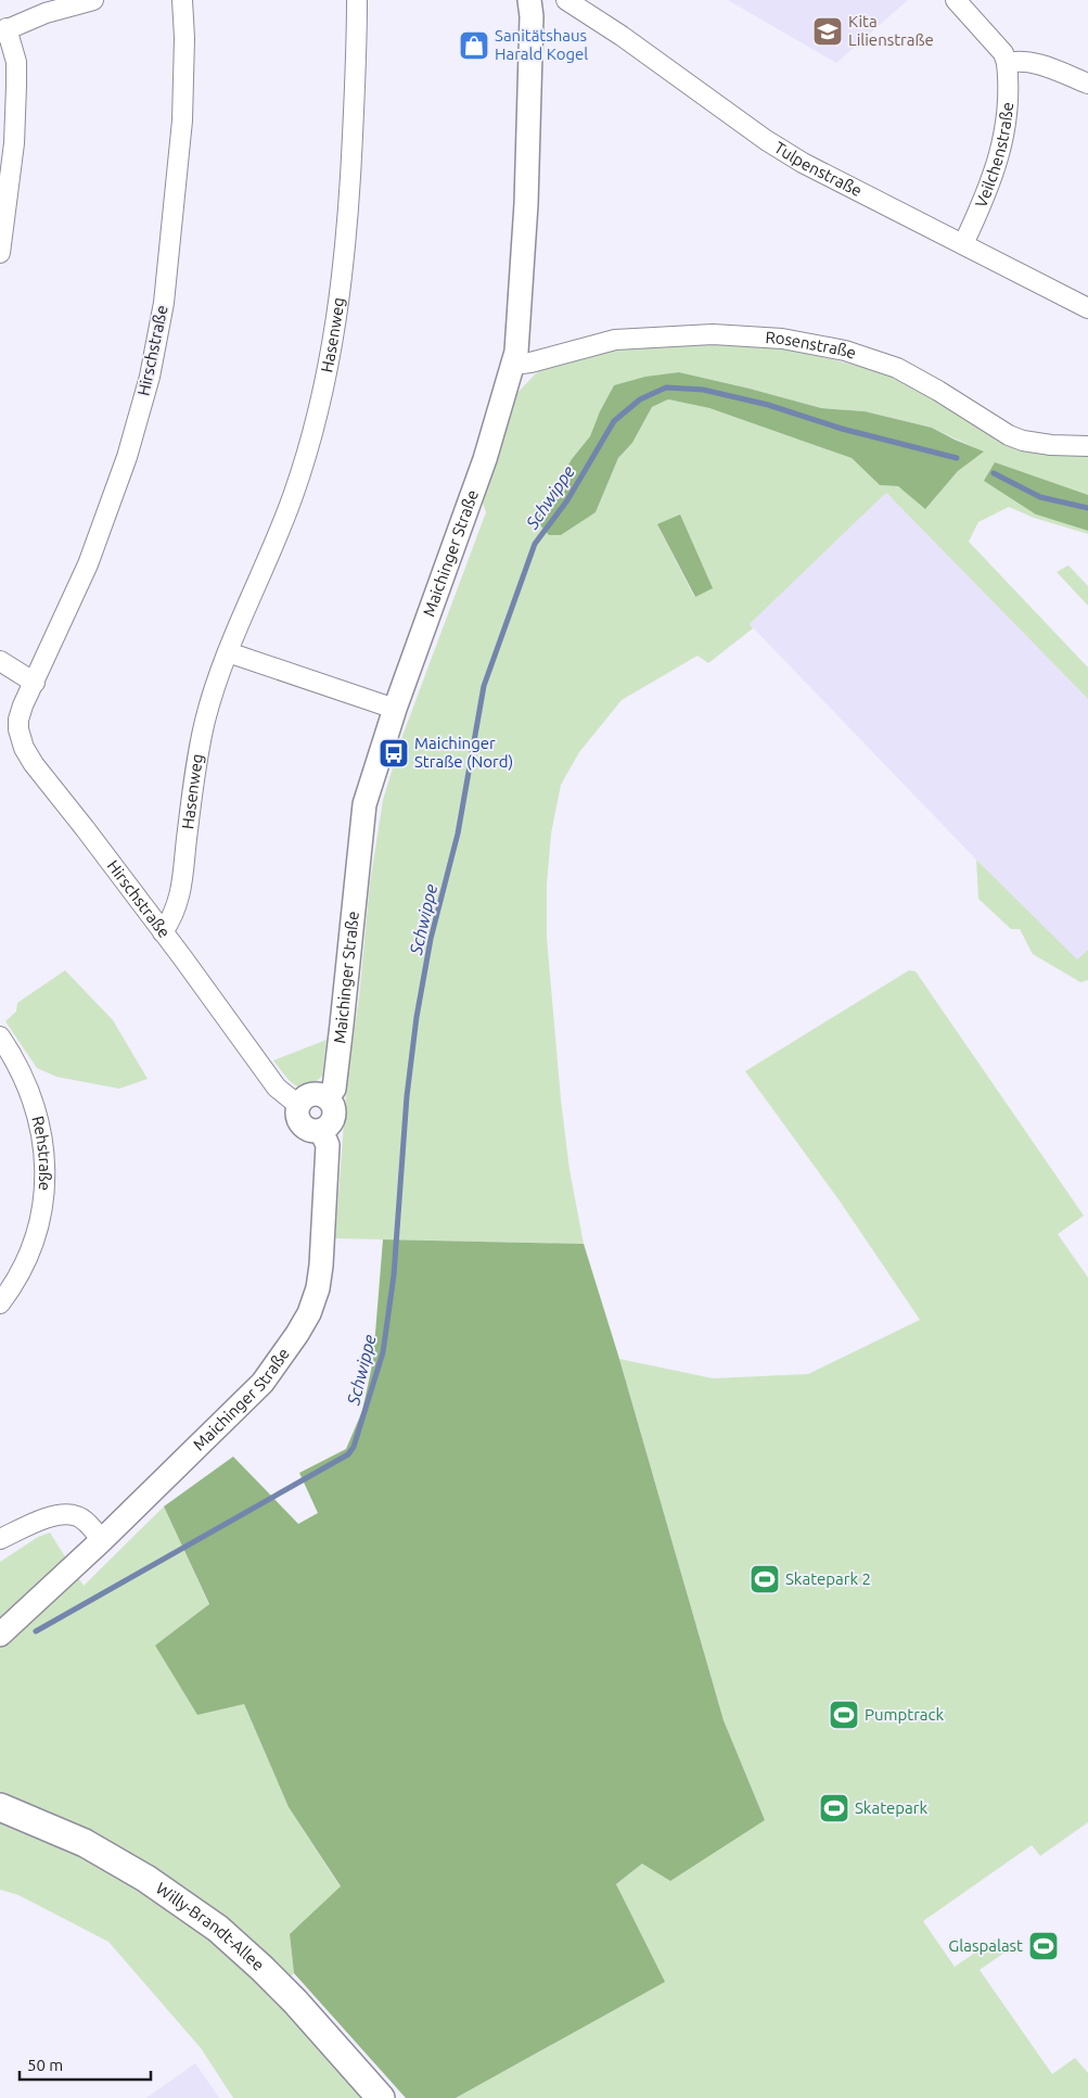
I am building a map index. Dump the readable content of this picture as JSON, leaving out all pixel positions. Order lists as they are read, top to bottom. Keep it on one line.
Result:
{"streets":{"main road":["Willy-Brandt-Allee"],"street":["Veilchenstraße","Tulpenstraße","Hasenweg","Rosenstraße","Hirschstraße","Maichinger Straße","Rehstraße"]},"crossings":[["Veilchenstraße","Tulpenstraße"],["Hasenweg","Hirschstraße"],["Rosenstraße","Maichinger Straße"],["Hirschstraße","Maichinger Straße"]],"water":["Schwippe"],"places":{"school or university":["Kita Lilienstraße"],"shop":["Sanitätshaus Harald Kogel"],"bus stop":["Maichinger Straße (Nord)"],"sports":["Skatepark 2","Pumptrack","Skatepark","Glaspalast"]},"scale_bar":"50 m"}
